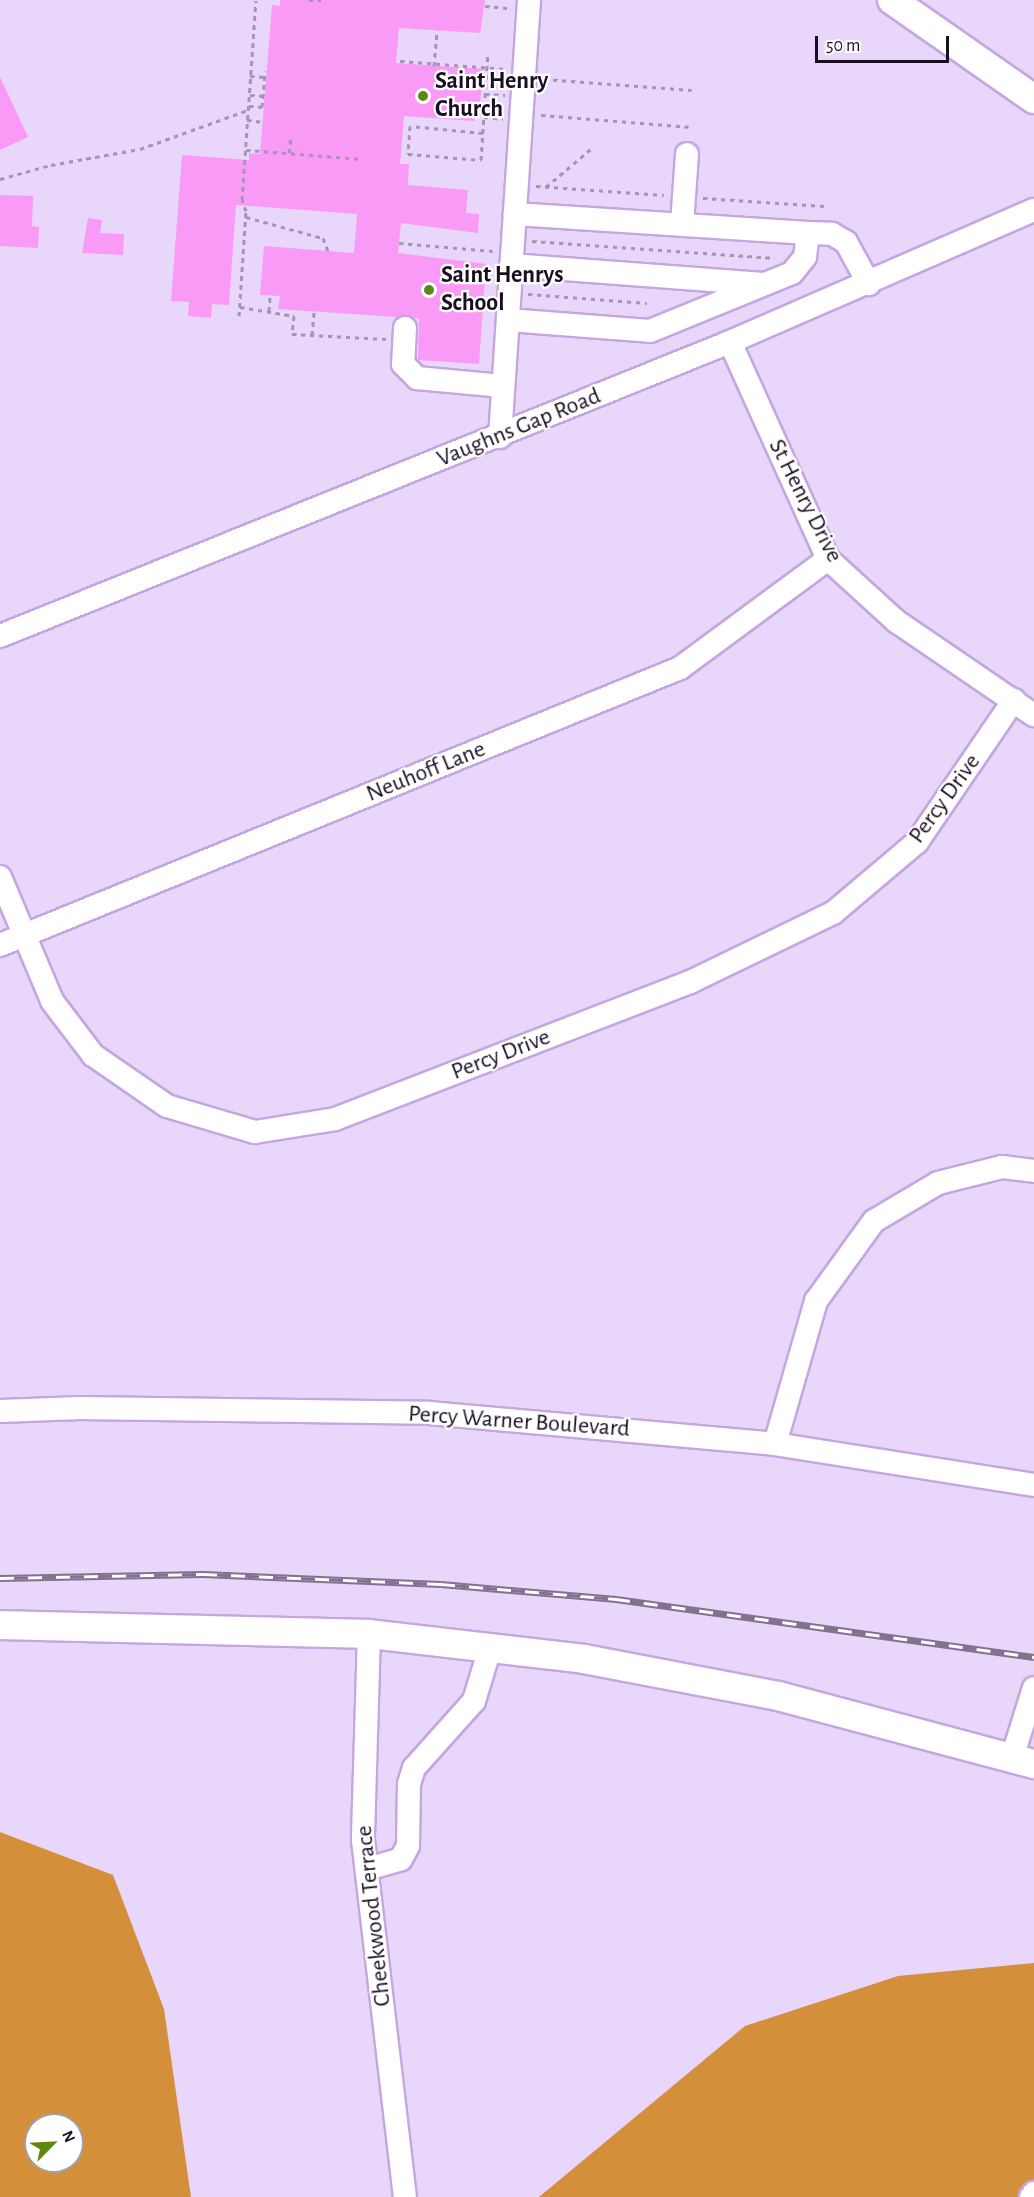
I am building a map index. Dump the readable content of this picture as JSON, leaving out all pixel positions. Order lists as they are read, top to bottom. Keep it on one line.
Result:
{"streets":{"street":["Vaughns Gap Road","St Henry Drive","Neuhoff Lane","Percy Drive","Percy Warner Boulevard","Cheekwood Terrace"]},"crossings":[["Vaughns Gap Road","St Henry Drive"],["St Henry Drive","Neuhoff Lane"],["St Henry Drive","Percy Drive"],["Neuhoff Lane","Percy Drive"]],"places":["Saint Henry Church","Saint Henrys School"],"scale_bar":"50 m","north":"top right"}
